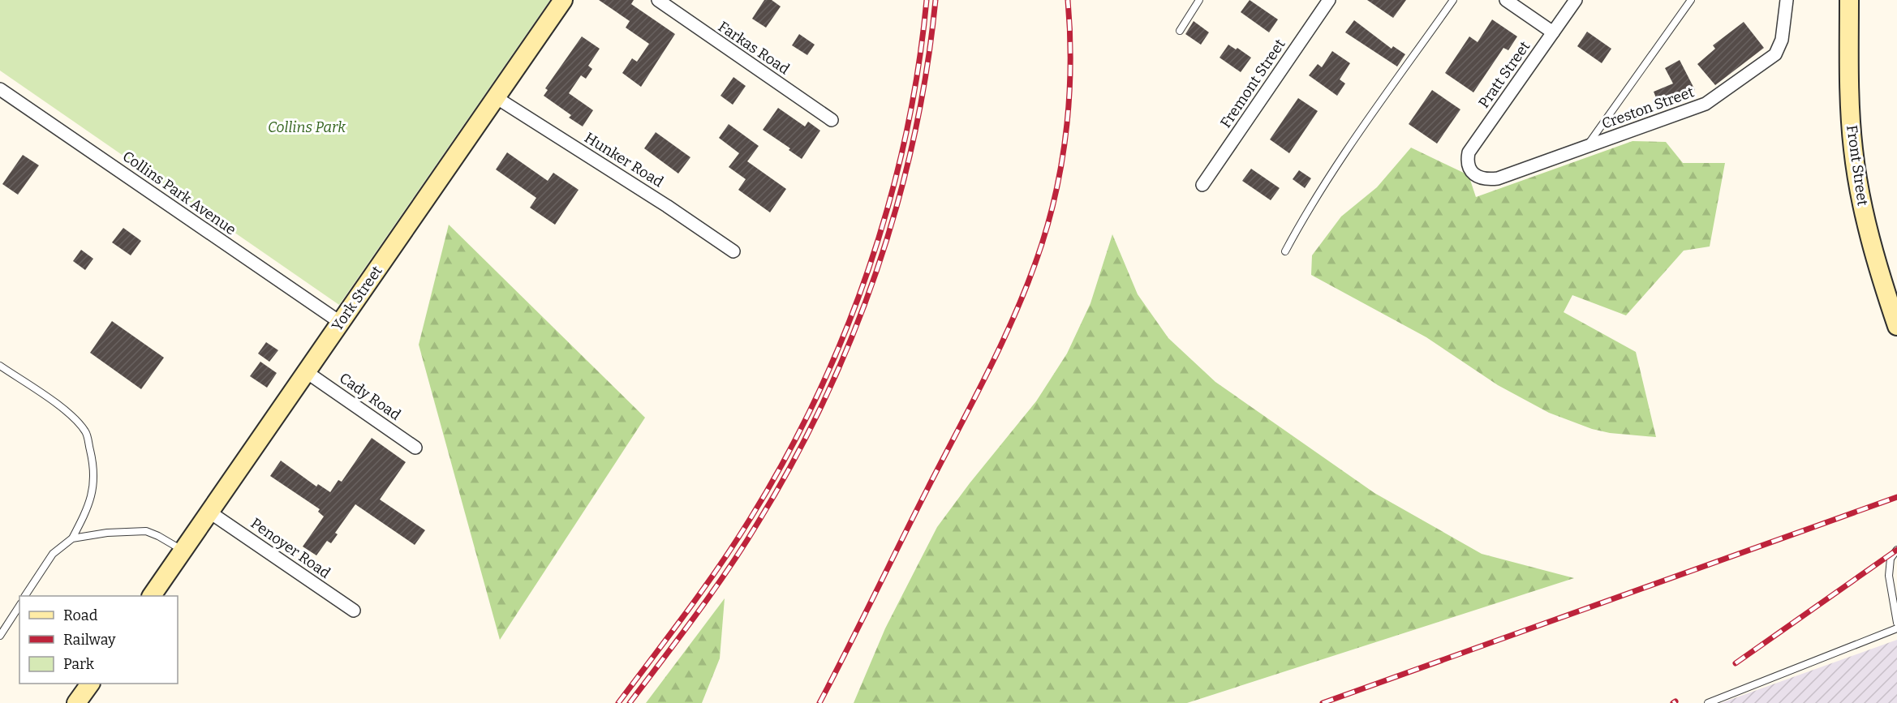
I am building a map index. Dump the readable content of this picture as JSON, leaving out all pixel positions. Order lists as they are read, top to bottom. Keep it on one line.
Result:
{"streets":{"street":["Farkas Road","Pratt Street","Fremont Street","Creston Street","Hunker Road","Front Street","Collins Park Avenue","York Street","Cady Road","Penoyer Road"]},"crossings":[["Pratt Street","Creston Street"],["Hunker Road","York Street"],["Collins Park Avenue","York Street"],["York Street","Cady Road"],["York Street","Penoyer Road"]],"parks":["Collins Park"],"legend":["Road","Railway","Park"]}
